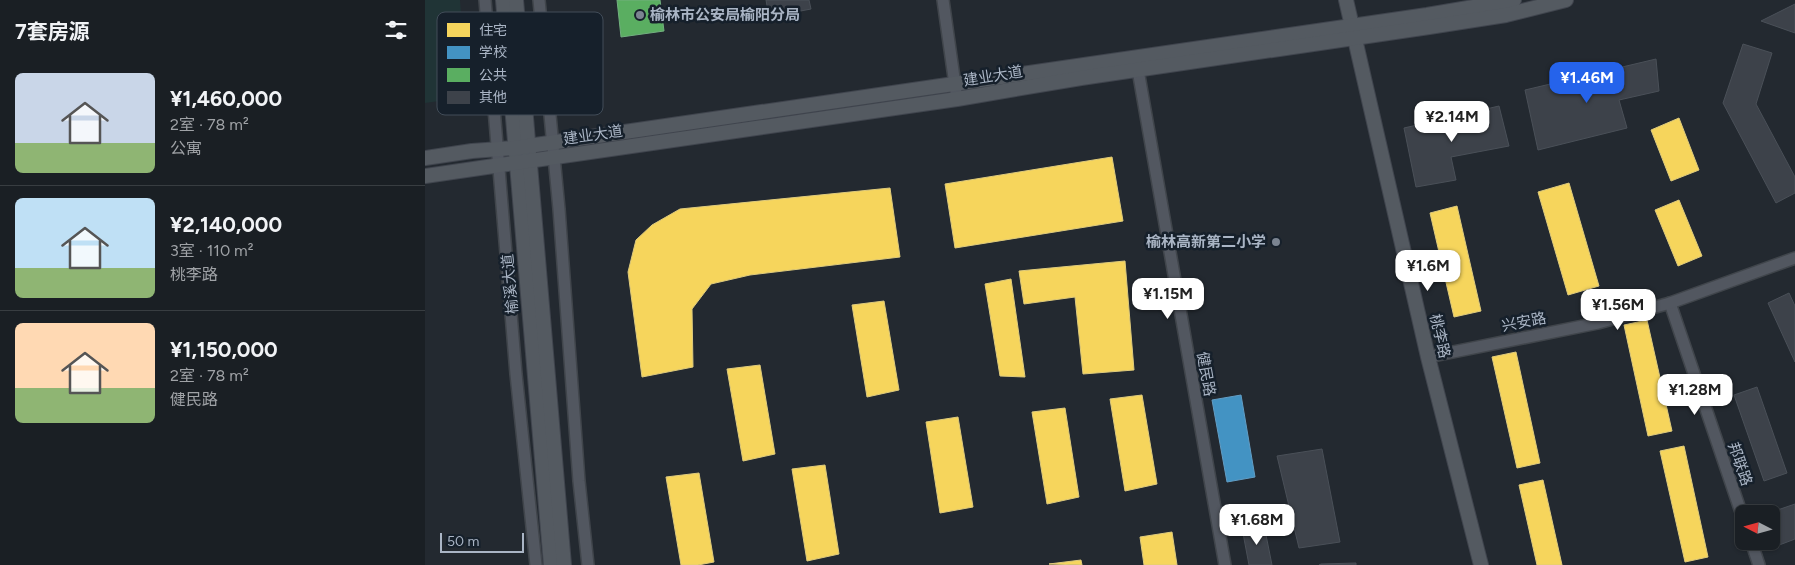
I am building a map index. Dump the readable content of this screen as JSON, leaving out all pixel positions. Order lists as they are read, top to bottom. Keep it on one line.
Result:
{"streets":{"main road":["建业大道","榆溪大道","桃李路"],"street":["兴安路","健民路","邦联路"]},"crossings":[["建业大道","榆溪大道"],["建业大道","桃李路"],["建业大道","健民路"],["兴安路","桃李路"],["兴安路","邦联路"]],"places":["榆林市公安局榆阳分局","榆林高新第二小学"],"legend":["住宅","学校","公共","其他"],"scale_bar":"50 m","north":"left","page":{"heading":"7套房源","list":[{"name":"¥1,460,000","note":"2室 · 78 m² · 公寓"},{"name":"¥2,140,000","note":"3室 · 110 m² · 桃李路"},{"name":"¥1,150,000","note":"2室 · 78 m² · 健民路"}],"price":["¥1.46M","¥2.14M","¥1.6M","¥1.15M","¥1.56M","¥1.28M","¥1.68M"],"scale":"50 m"}}
